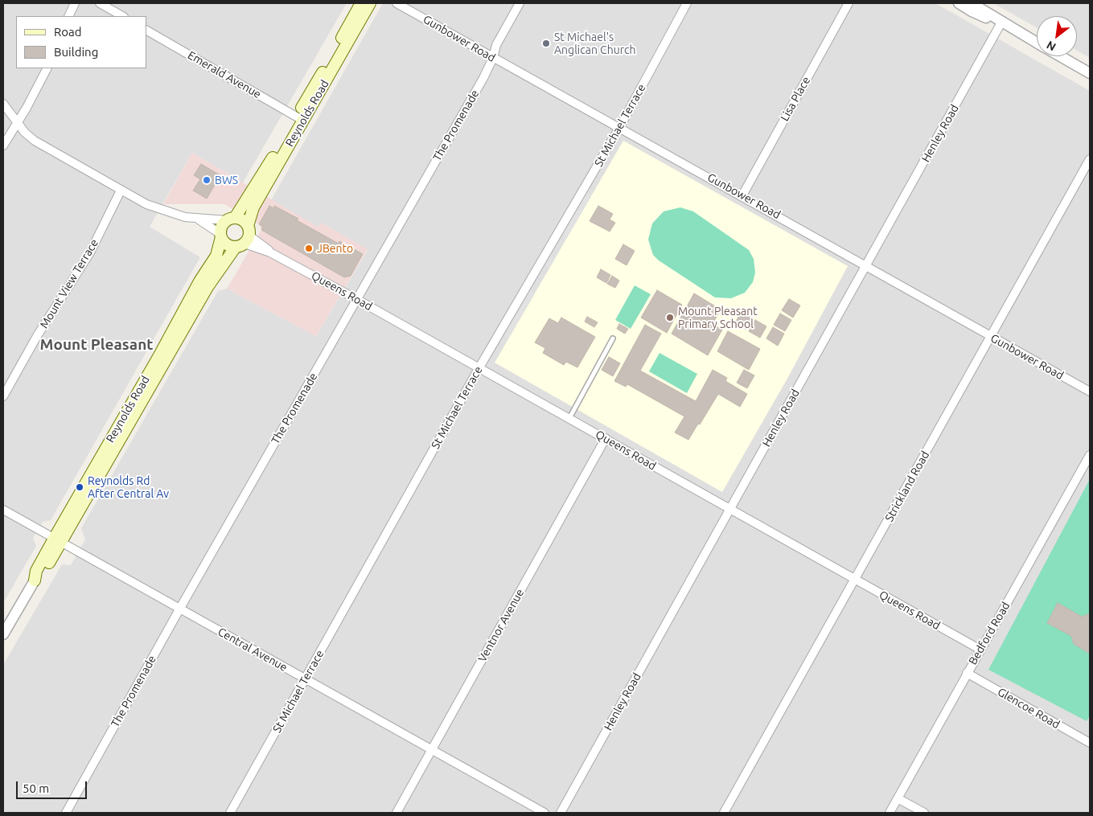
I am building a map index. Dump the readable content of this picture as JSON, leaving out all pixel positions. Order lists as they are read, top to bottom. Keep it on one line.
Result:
{"streets":{"main road":["Reynolds Road"],"street":["Gunbower Road","Emerald Avenue","Lisa Place","The Promenade","St Michael Terrace","Henley Road","Mount View Terrace","Queens Road","Strickland Road","Ventnor Avenue","Bedford Road","Central Avenue","Glencoe Road"]},"crossings":[["Gunbower Road","Lisa Place"],["Gunbower Road","The Promenade"],["Gunbower Road","St Michael Terrace"],["Gunbower Road","Henley Road"],["Gunbower Road","Strickland Road"],["Emerald Avenue","Reynolds Road"],["Reynolds Road","Queens Road"],["Reynolds Road","Central Avenue"],["The Promenade","Queens Road"],["The Promenade","Central Avenue"],["St Michael Terrace","Queens Road"],["St Michael Terrace","Central Avenue"],["Henley Road","Queens Road"],["Queens Road","Strickland Road"],["Queens Road","Ventnor Avenue"],["Queens Road","Bedford Road"],["Ventnor Avenue","Central Avenue"],["Bedford Road","Glencoe Road"]],"districts":["Mount Pleasant"],"places":["St Michael's Anglican Church","BWS","JBento","Mount Pleasant Primary School","Reynolds Rd After Central Av"],"legend":["Road","Building"],"scale_bar":"50 m","north":"bottom left"}
